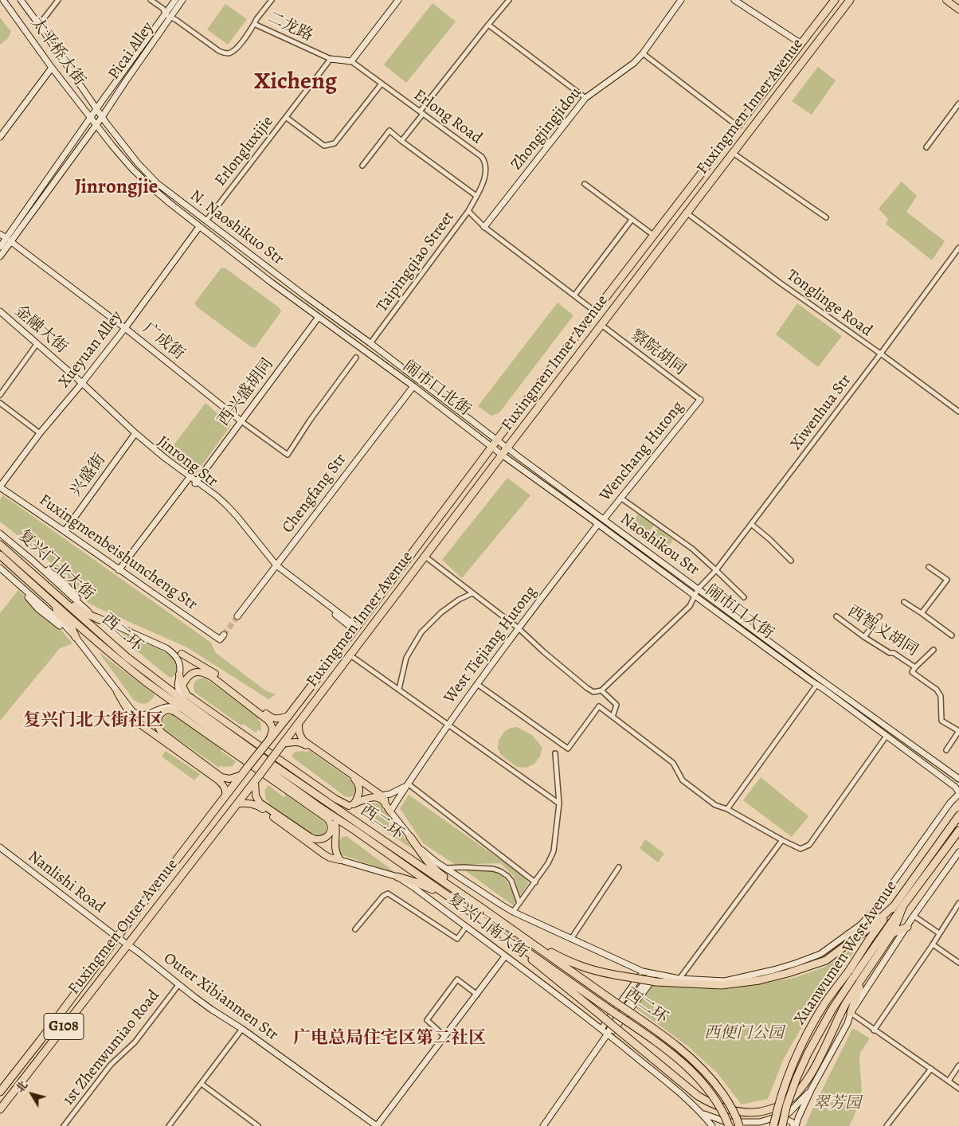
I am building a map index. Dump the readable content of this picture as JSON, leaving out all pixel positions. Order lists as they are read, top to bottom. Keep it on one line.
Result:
{"streets":{"highway":["Fuxingmen Inner Avenue","西二环","Fuxingmen Outer Avenue","Xuanwumen West Avenue","G108"],"street":["二龙路","Picai Alley","太平桥大街","Erlong Road","Zhongjingjidou","Erlongluxijie","N. Naoshikuo Str","Taipingqiao Street","Tonglinge Road","金融大街","广成街","Xueyuan Alley","察院胡同","闹市口北街","西兴盛胡同","Xiwenhua Str","Wenchang Hutong","Jinrong Str","兴盛街","Chengfang Str","Naoshikou Str","Fuxingmenbeishuncheng Str","复兴门北大街","闹市口大街","西智义胡同","West Tiejiang Hutong","Nanlishi Road","复兴门南大街","Outer Xibianmen Str","1st Zhenwumiao Road"]},"crossings":[["二龙路","Picai Alley"],["二龙路","Erlongluxijie"],["Picai Alley","太平桥大街"],["Picai Alley","N. Naoshikuo Str"],["Picai Alley","广成街"],["太平桥大街","N. Naoshikuo Str"],["Fuxingmen Inner Avenue","Taipingqiao Street"],["Fuxingmen Inner Avenue","Tonglinge Road"],["Fuxingmen Inner Avenue","察院胡同"],["Fuxingmen Inner Avenue","闹市口北街"],["Fuxingmen Inner Avenue","Jinrong Str"],["Fuxingmen Inner Avenue","Naoshikou Str"],["Fuxingmen Inner Avenue","闹市口大街"],["Fuxingmen Inner Avenue","Fuxingmen Outer Avenue"],["Erlong Road","Taipingqiao Street"],["Zhongjingjidou","Taipingqiao Street"],["Erlongluxijie","N. Naoshikuo Str"],["N. Naoshikuo Str","Taipingqiao Street"],["N. Naoshikuo Str","Xueyuan Alley"],["N. Naoshikuo Str","闹市口北街"],["N. Naoshikuo Str","西兴盛胡同"],["Taipingqiao Street","闹市口北街"],["Tonglinge Road","Xiwenhua Str"],["金融大街","Xueyuan Alley"],["金融大街","Jinrong Str"],["广成街","Xueyuan Alley"],["广成街","西兴盛胡同"],["Xueyuan Alley","Jinrong Str"],["Xueyuan Alley","Fuxingmenbeishuncheng Str"],["察院胡同","Wenchang Hutong"],["闹市口北街","Chengfang Str"],["闹市口北街","Naoshikou Str"],["闹市口北街","闹市口大街"],["西兴盛胡同","Jinrong Str"],["Xiwenhua Str","Naoshikou Str"],["Xiwenhua Str","闹市口大街"],["Wenchang Hutong","Naoshikou Str"],["Jinrong Str","兴盛街"],["Jinrong Str","Chengfang Str"],["兴盛街","Fuxingmenbeishuncheng Str"],["Naoshikou Str","闹市口大街"],["复兴门北大街","西二环"],["闹市口大街","West Tiejiang Hutong"],["闹市口大街","Xuanwumen West Avenue"],["West Tiejiang Hutong","复兴门南大街"],["Nanlishi Road","Fuxingmen Outer Avenue"],["Nanlishi Road","Outer Xibianmen Str"],["复兴门南大街","Xuanwumen West Avenue"],["Fuxingmen Outer Avenue","Outer Xibianmen Str"],["Outer Xibianmen Str","1st Zhenwumiao Road"]],"districts":["Xicheng","Jinrongjie","复兴门北大街社区","广电总局住宅区第二社区"],"parks":["西便门公园","翠芳园"],"north":"top left"}
